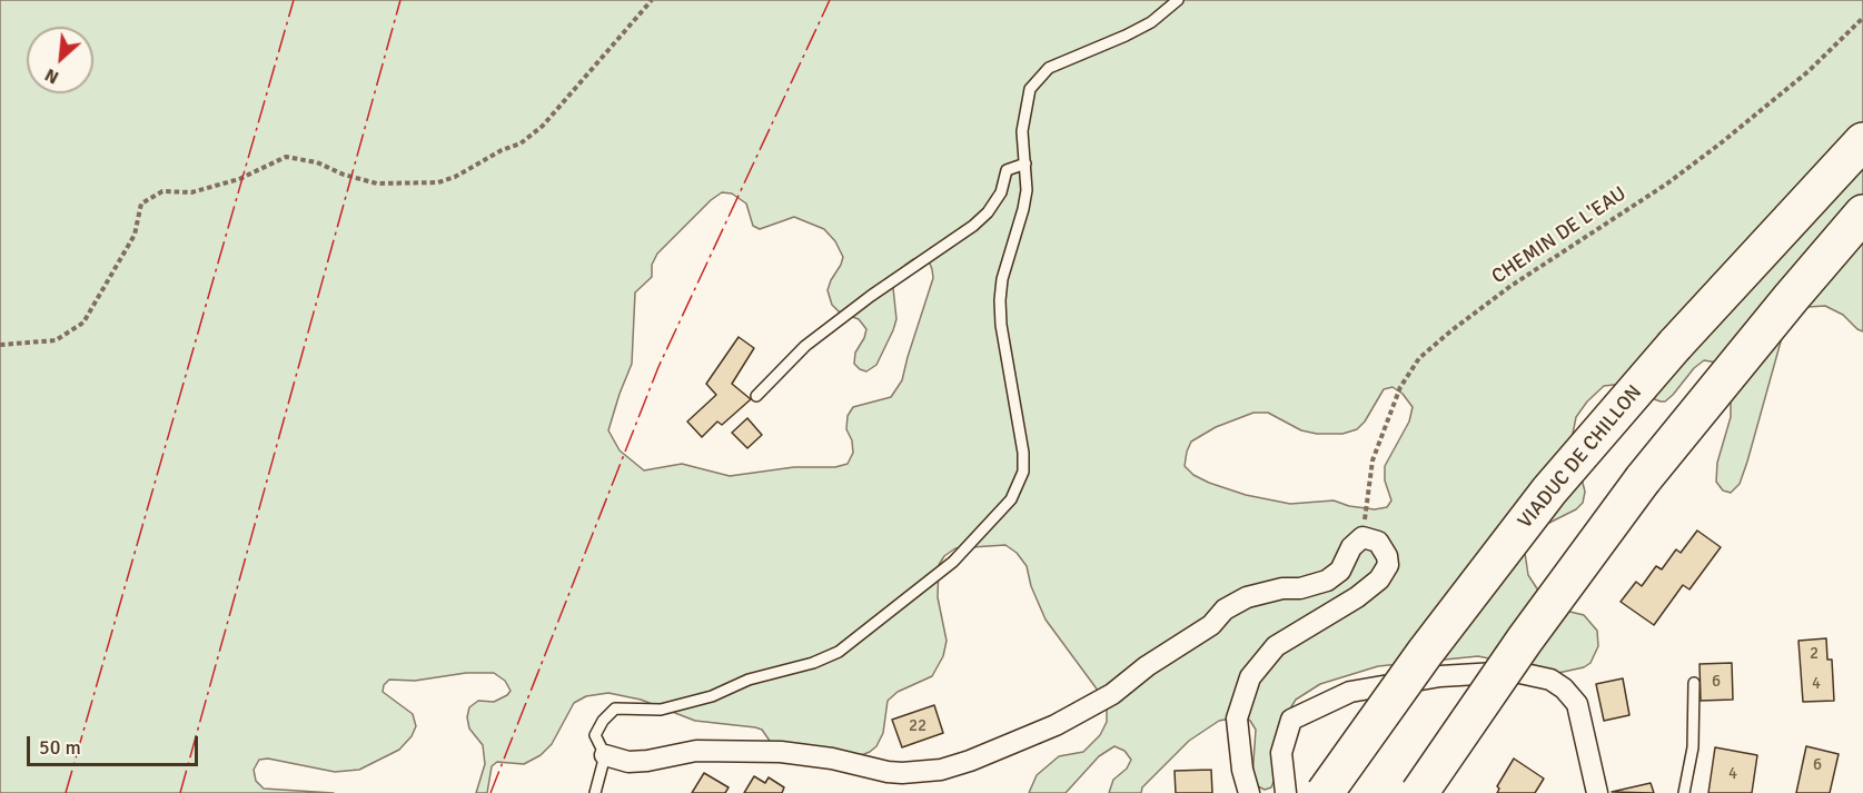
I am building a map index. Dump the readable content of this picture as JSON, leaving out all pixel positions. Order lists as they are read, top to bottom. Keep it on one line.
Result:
{"streets":{"highway":["VIADUC DE CHILLON"],"path":["CHEMIN DE L'EAU"]},"house_numbers":["2","6","4","22","6","4"],"scale_bar":"50 m","north":"bottom left"}
